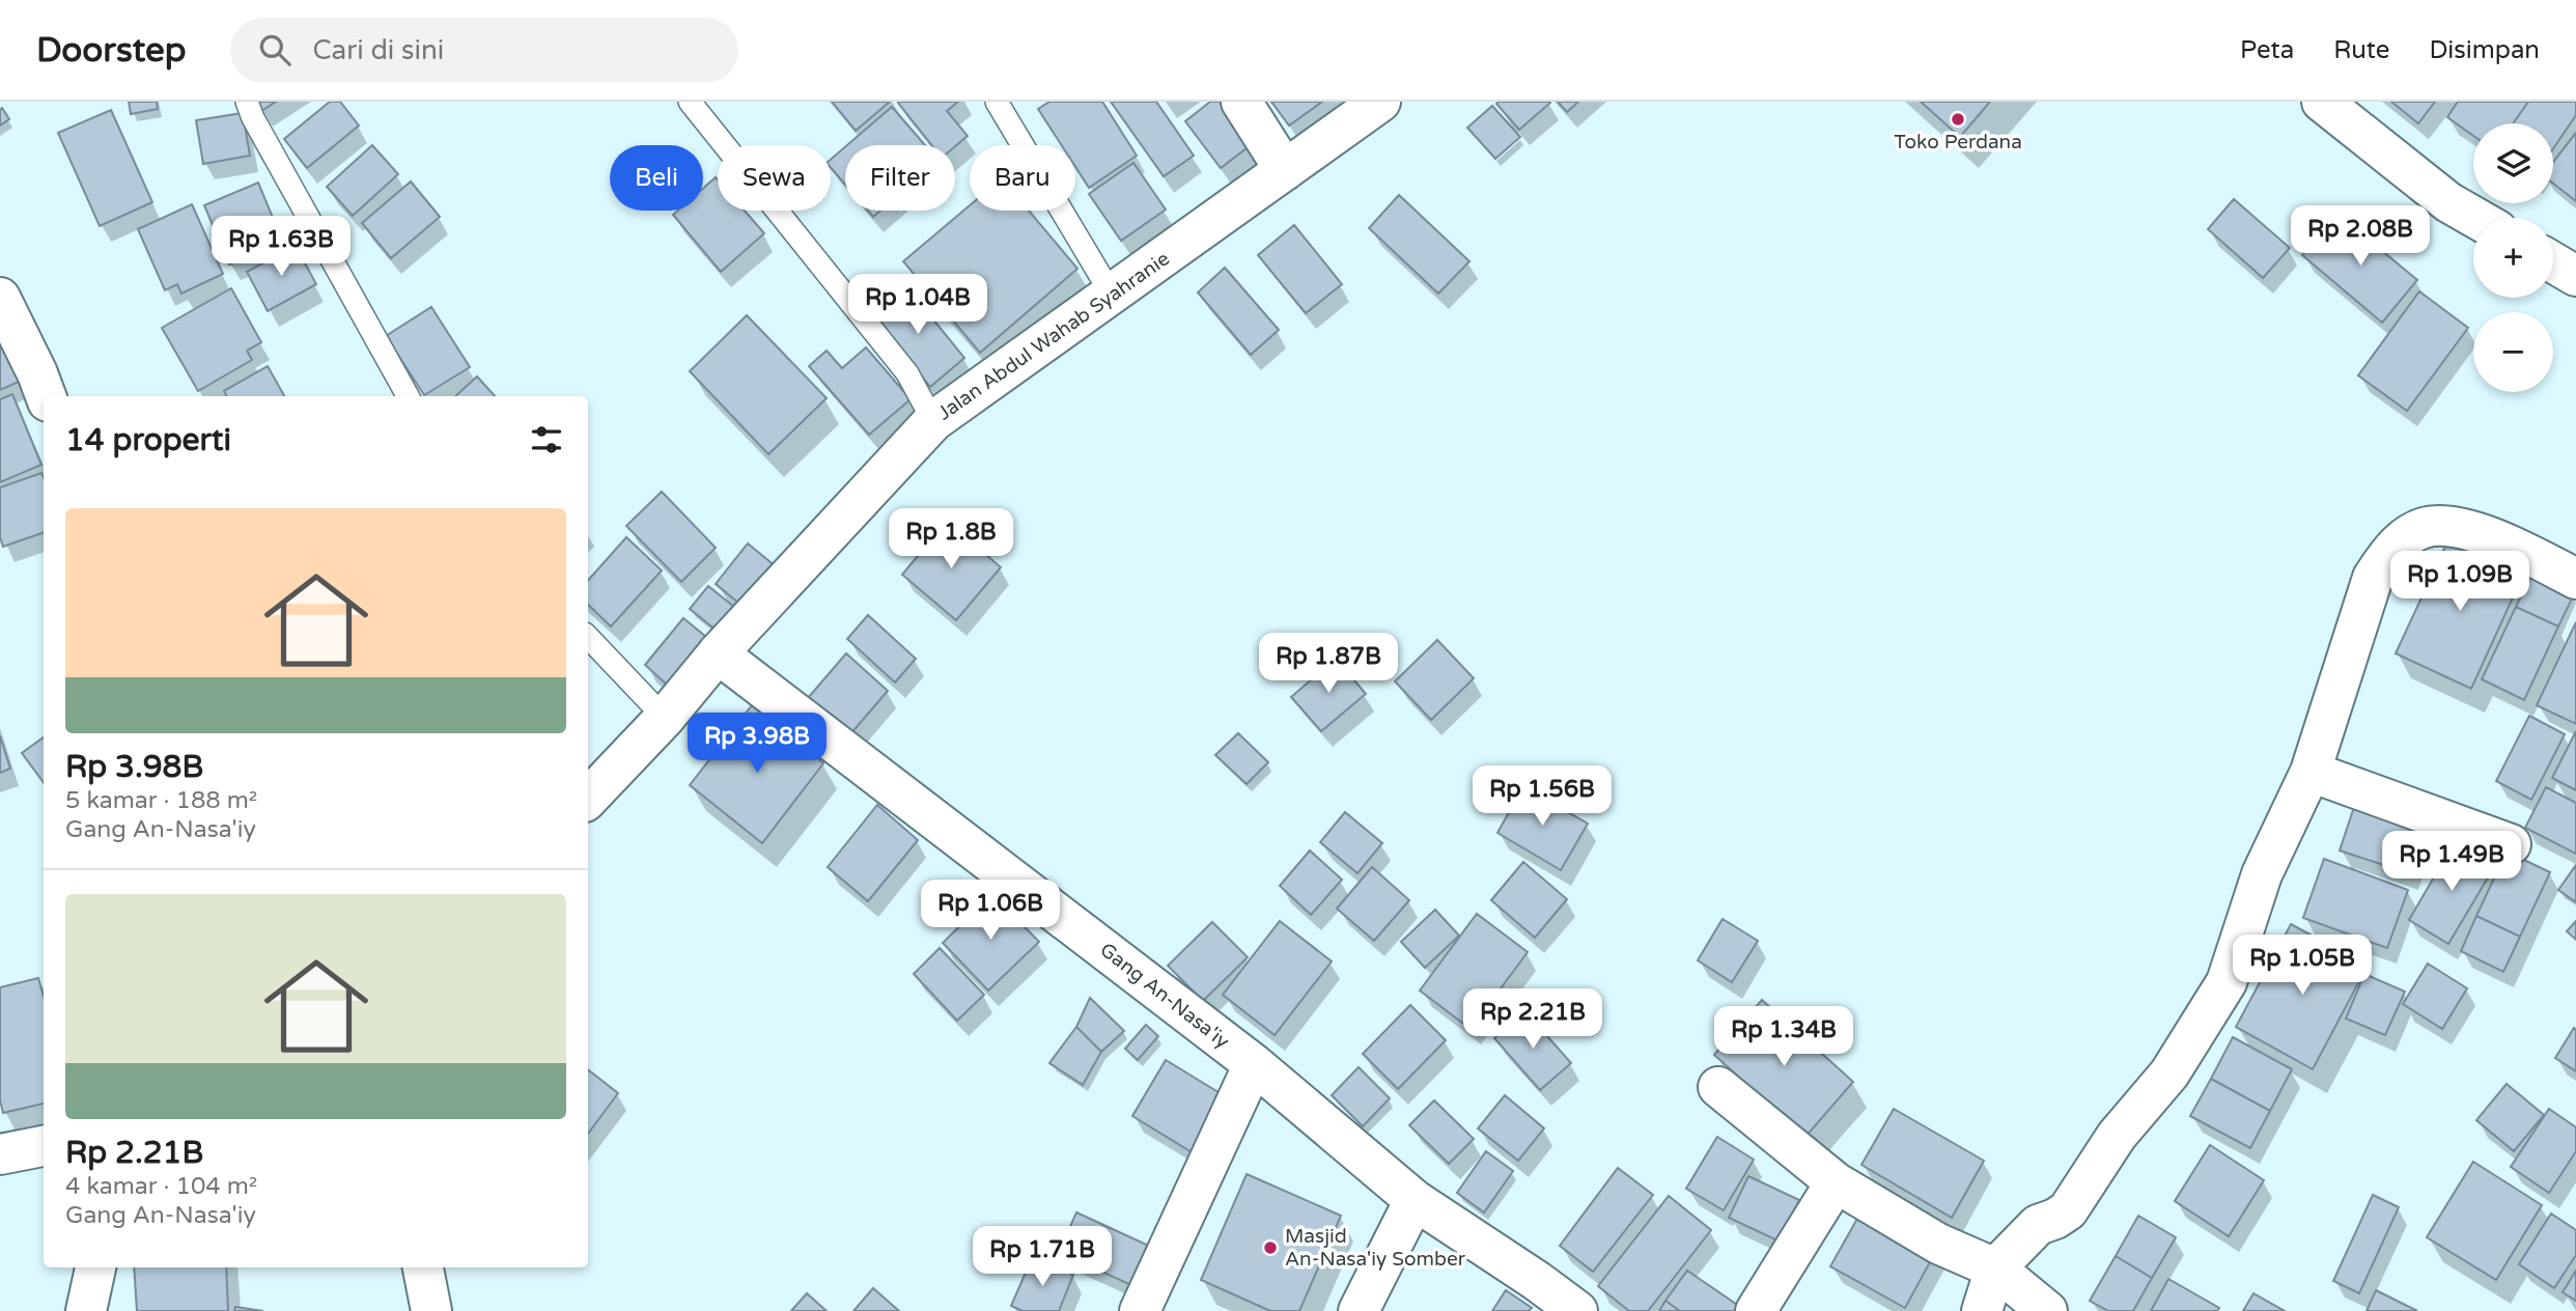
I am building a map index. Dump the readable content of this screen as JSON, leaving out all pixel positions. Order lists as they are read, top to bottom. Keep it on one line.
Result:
{"streets":{"street":["Jalan Abdul Wahab Syahranie","Gang An-Nasa'iy"]},"crossings":[["Jalan Abdul Wahab Syahranie","Gang An-Nasa'iy"]],"places":["Toko Perdana","Masjid An-Nasa'iy Somber"],"page":{"header":"Doorstep","search":"Cari di sini","nav":["Peta","Rute","Disimpan"],"map_buttons":["+","−"],"chip":["Beli","Sewa","Filter","Baru"],"price":["Rp 2.08B","Rp 1.63B","Rp 1.04B","Rp 1.8B","Rp 1.09B","Rp 1.87B","Rp 3.98B","Rp 1.56B","Rp 1.49B","Rp 1.06B","Rp 1.05B","Rp 2.21B","Rp 1.34B","Rp 1.71B"],"heading":"14 properti","list":[{"name":"Rp 3.98B","note":"5 kamar · 188 m² · Gang An-Nasa'iy"},{"name":"Rp 2.21B","note":"4 kamar · 104 m² · Gang An-Nasa'iy"}]}}
